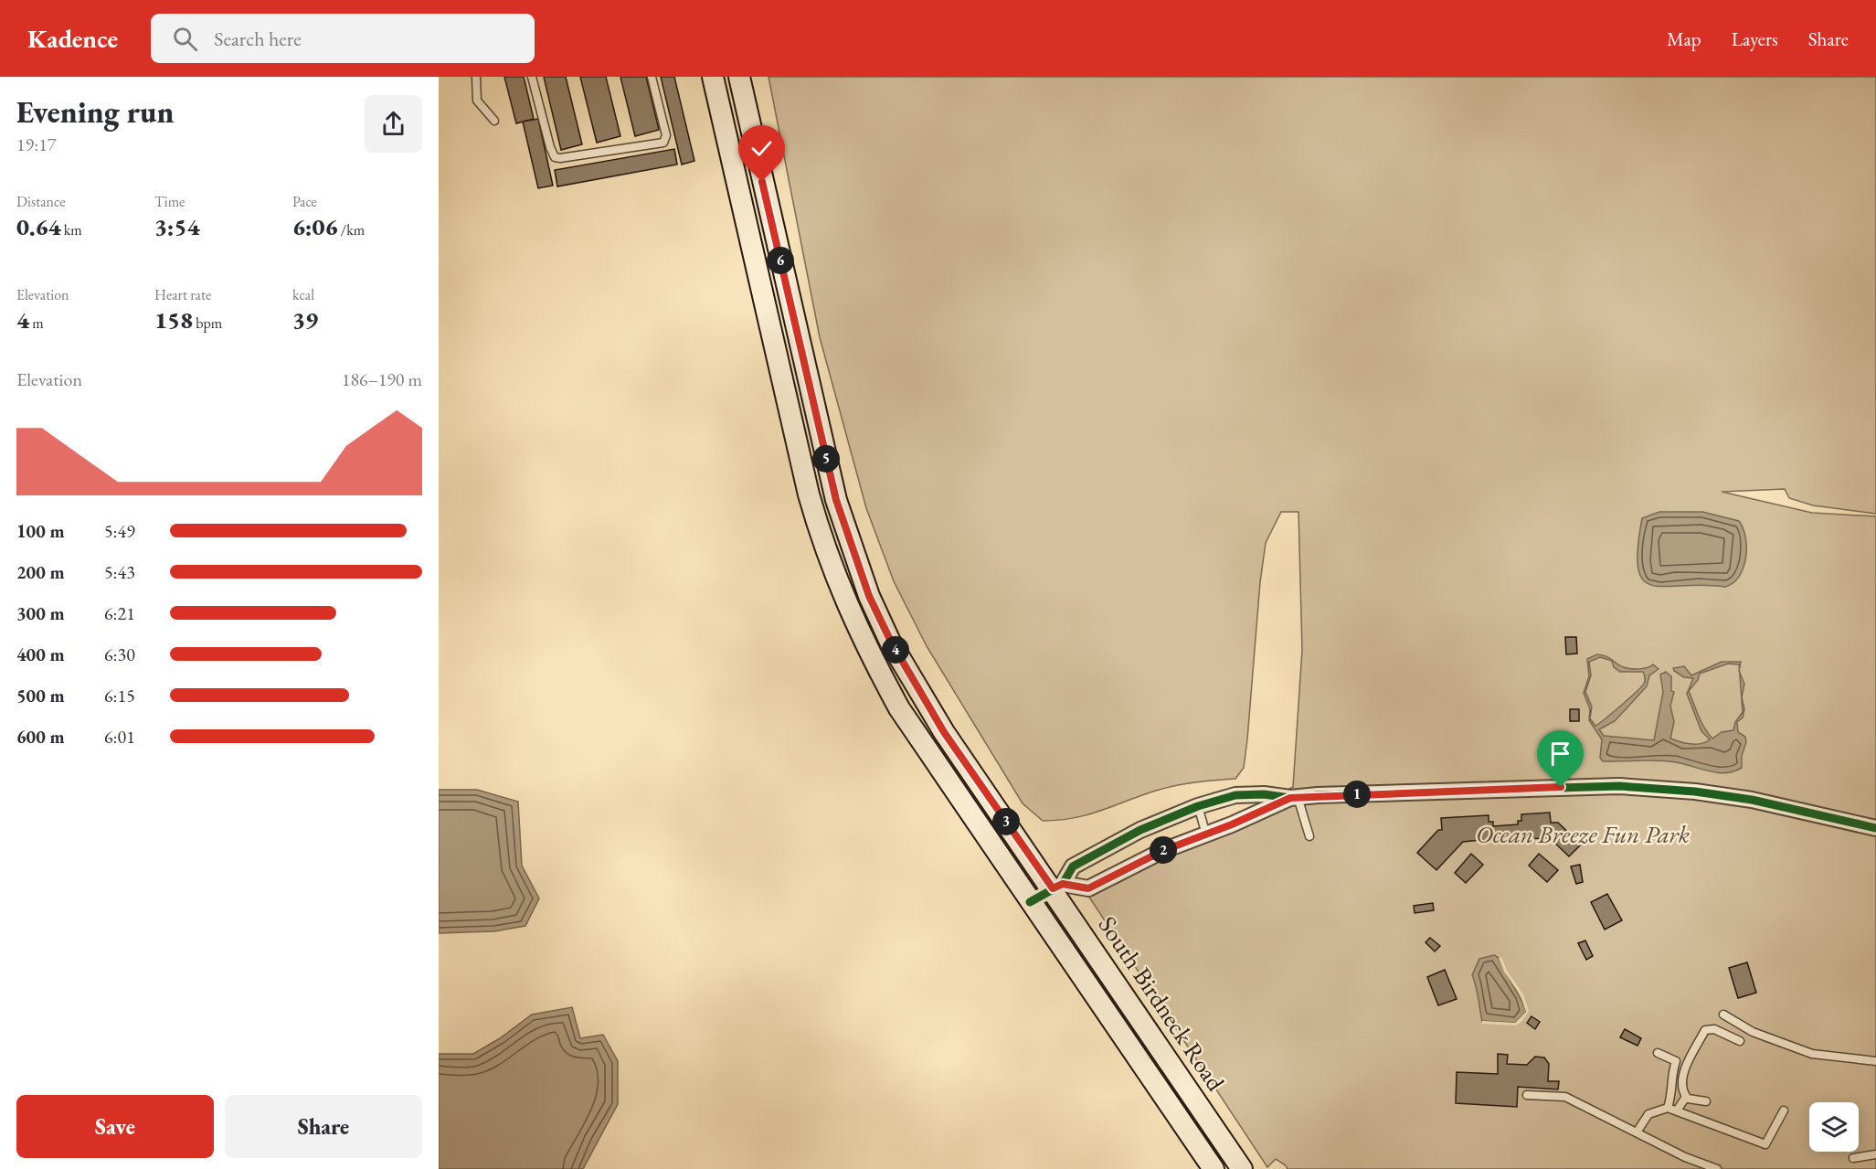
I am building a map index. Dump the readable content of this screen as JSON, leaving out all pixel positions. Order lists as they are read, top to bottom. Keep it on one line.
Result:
{"streets":{"main road":["South Birdneck Road"]},"parks":["Ocean Breeze Fun Park"],"page":{"header":"Kadence","search":"Search here","nav":["Map","Layers","Share"],"heading":["Evening run","19:17"],"stats":[["Distance","0.64 km"],["Time","3:54"],["Pace","6:06 /km"],["Elevation","4 m"],["Heart rate","158 bpm"],["kcal","39"]],"pins":["6","5","4","1","3","2"],"chart":["Elevation","186–190 m"],"list":[{"name":"100 m","note":"5:49"},{"name":"200 m","note":"5:43"},{"name":"300 m","note":"6:21"},{"name":"400 m","note":"6:30"},{"name":"500 m","note":"6:15"},{"name":"600 m","note":"6:01"}],"buttons":["Save","Share"]}}
